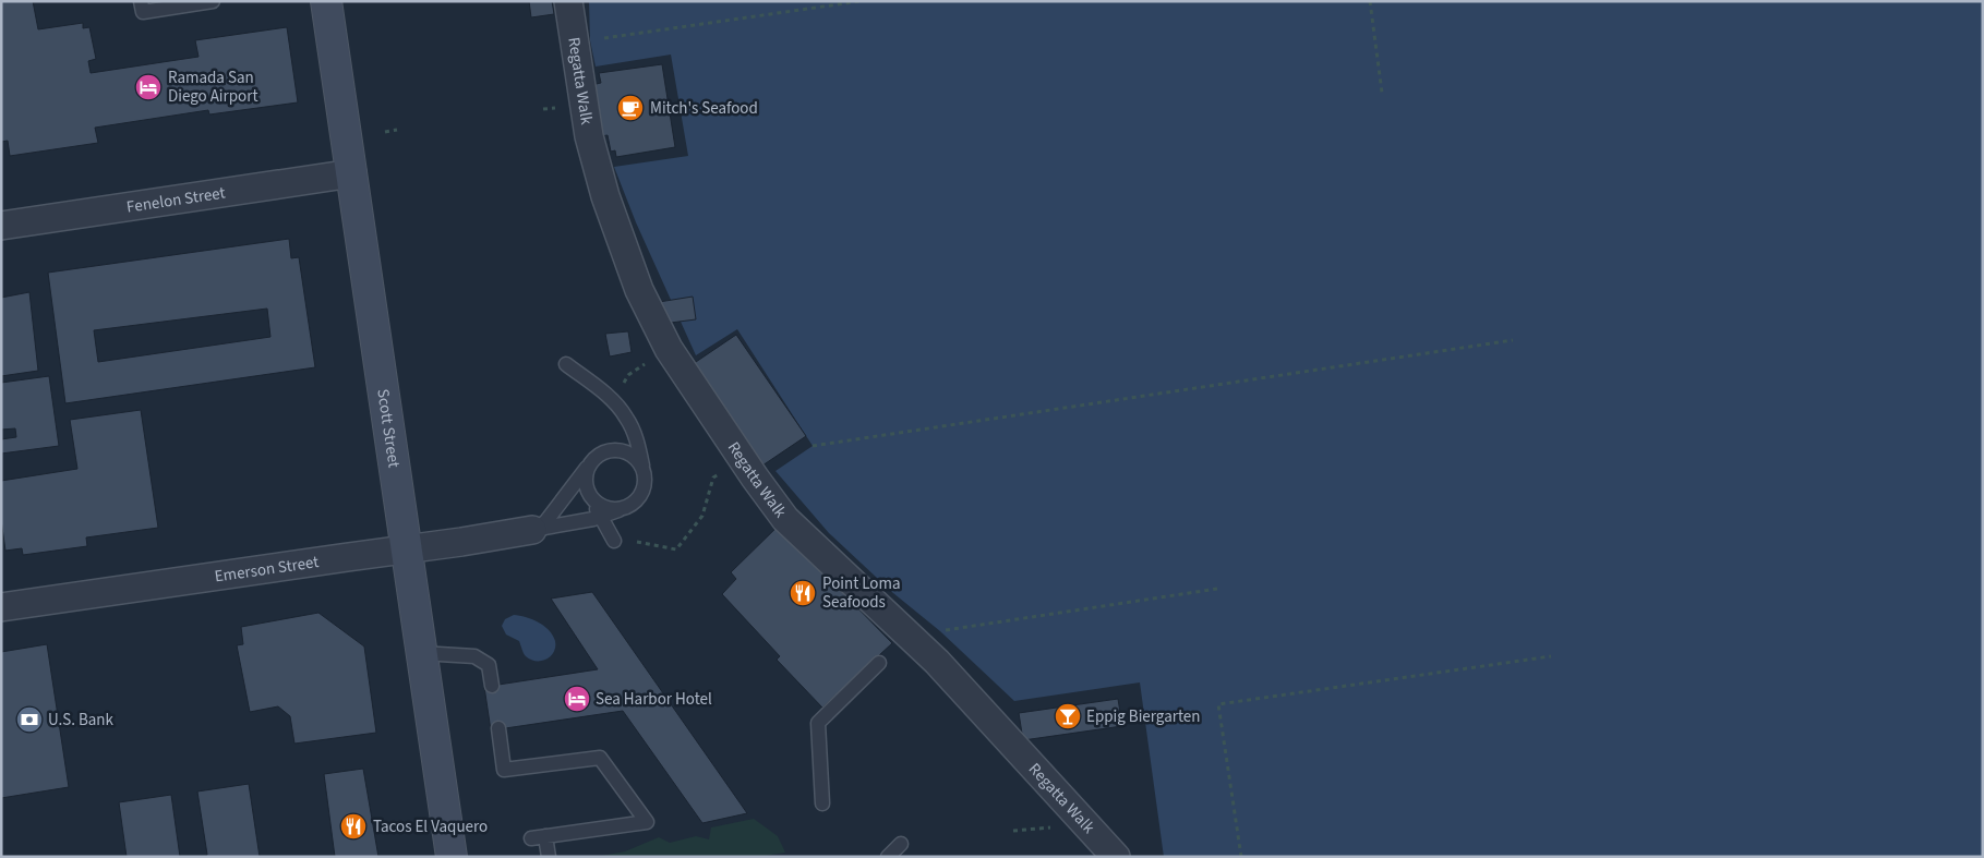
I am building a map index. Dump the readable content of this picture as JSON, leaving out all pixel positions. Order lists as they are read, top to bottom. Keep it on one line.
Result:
{"streets":{"main road":["Scott Street"],"street":["Regatta Walk","Fenelon Street","Emerson Street"]},"crossings":[["Fenelon Street","Scott Street"],["Scott Street","Emerson Street"]],"places":{"hotel":["Ramada San Diego Airport","Sea Harbor Hotel"],"cafe":["Mitch's Seafood"],"restaurant":["Point Loma Seafoods","Tacos El Vaquero"],"bar":["Eppig Biergarten"],"bank":["U.S. Bank"]}}
